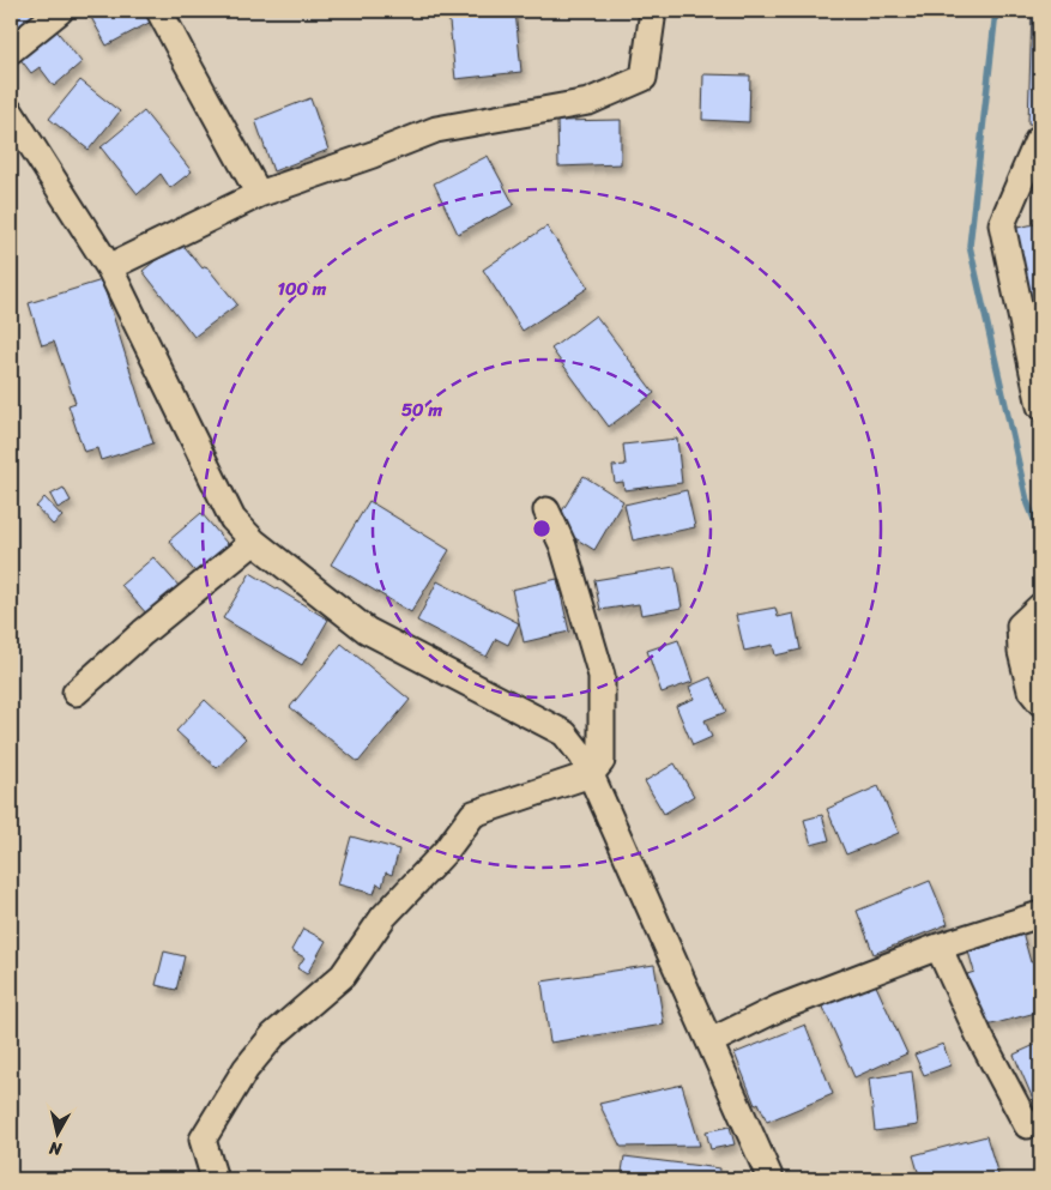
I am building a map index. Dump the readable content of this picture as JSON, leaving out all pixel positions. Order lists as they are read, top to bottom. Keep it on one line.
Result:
{"north":"bottom","rings":["100 m","50 m"]}
